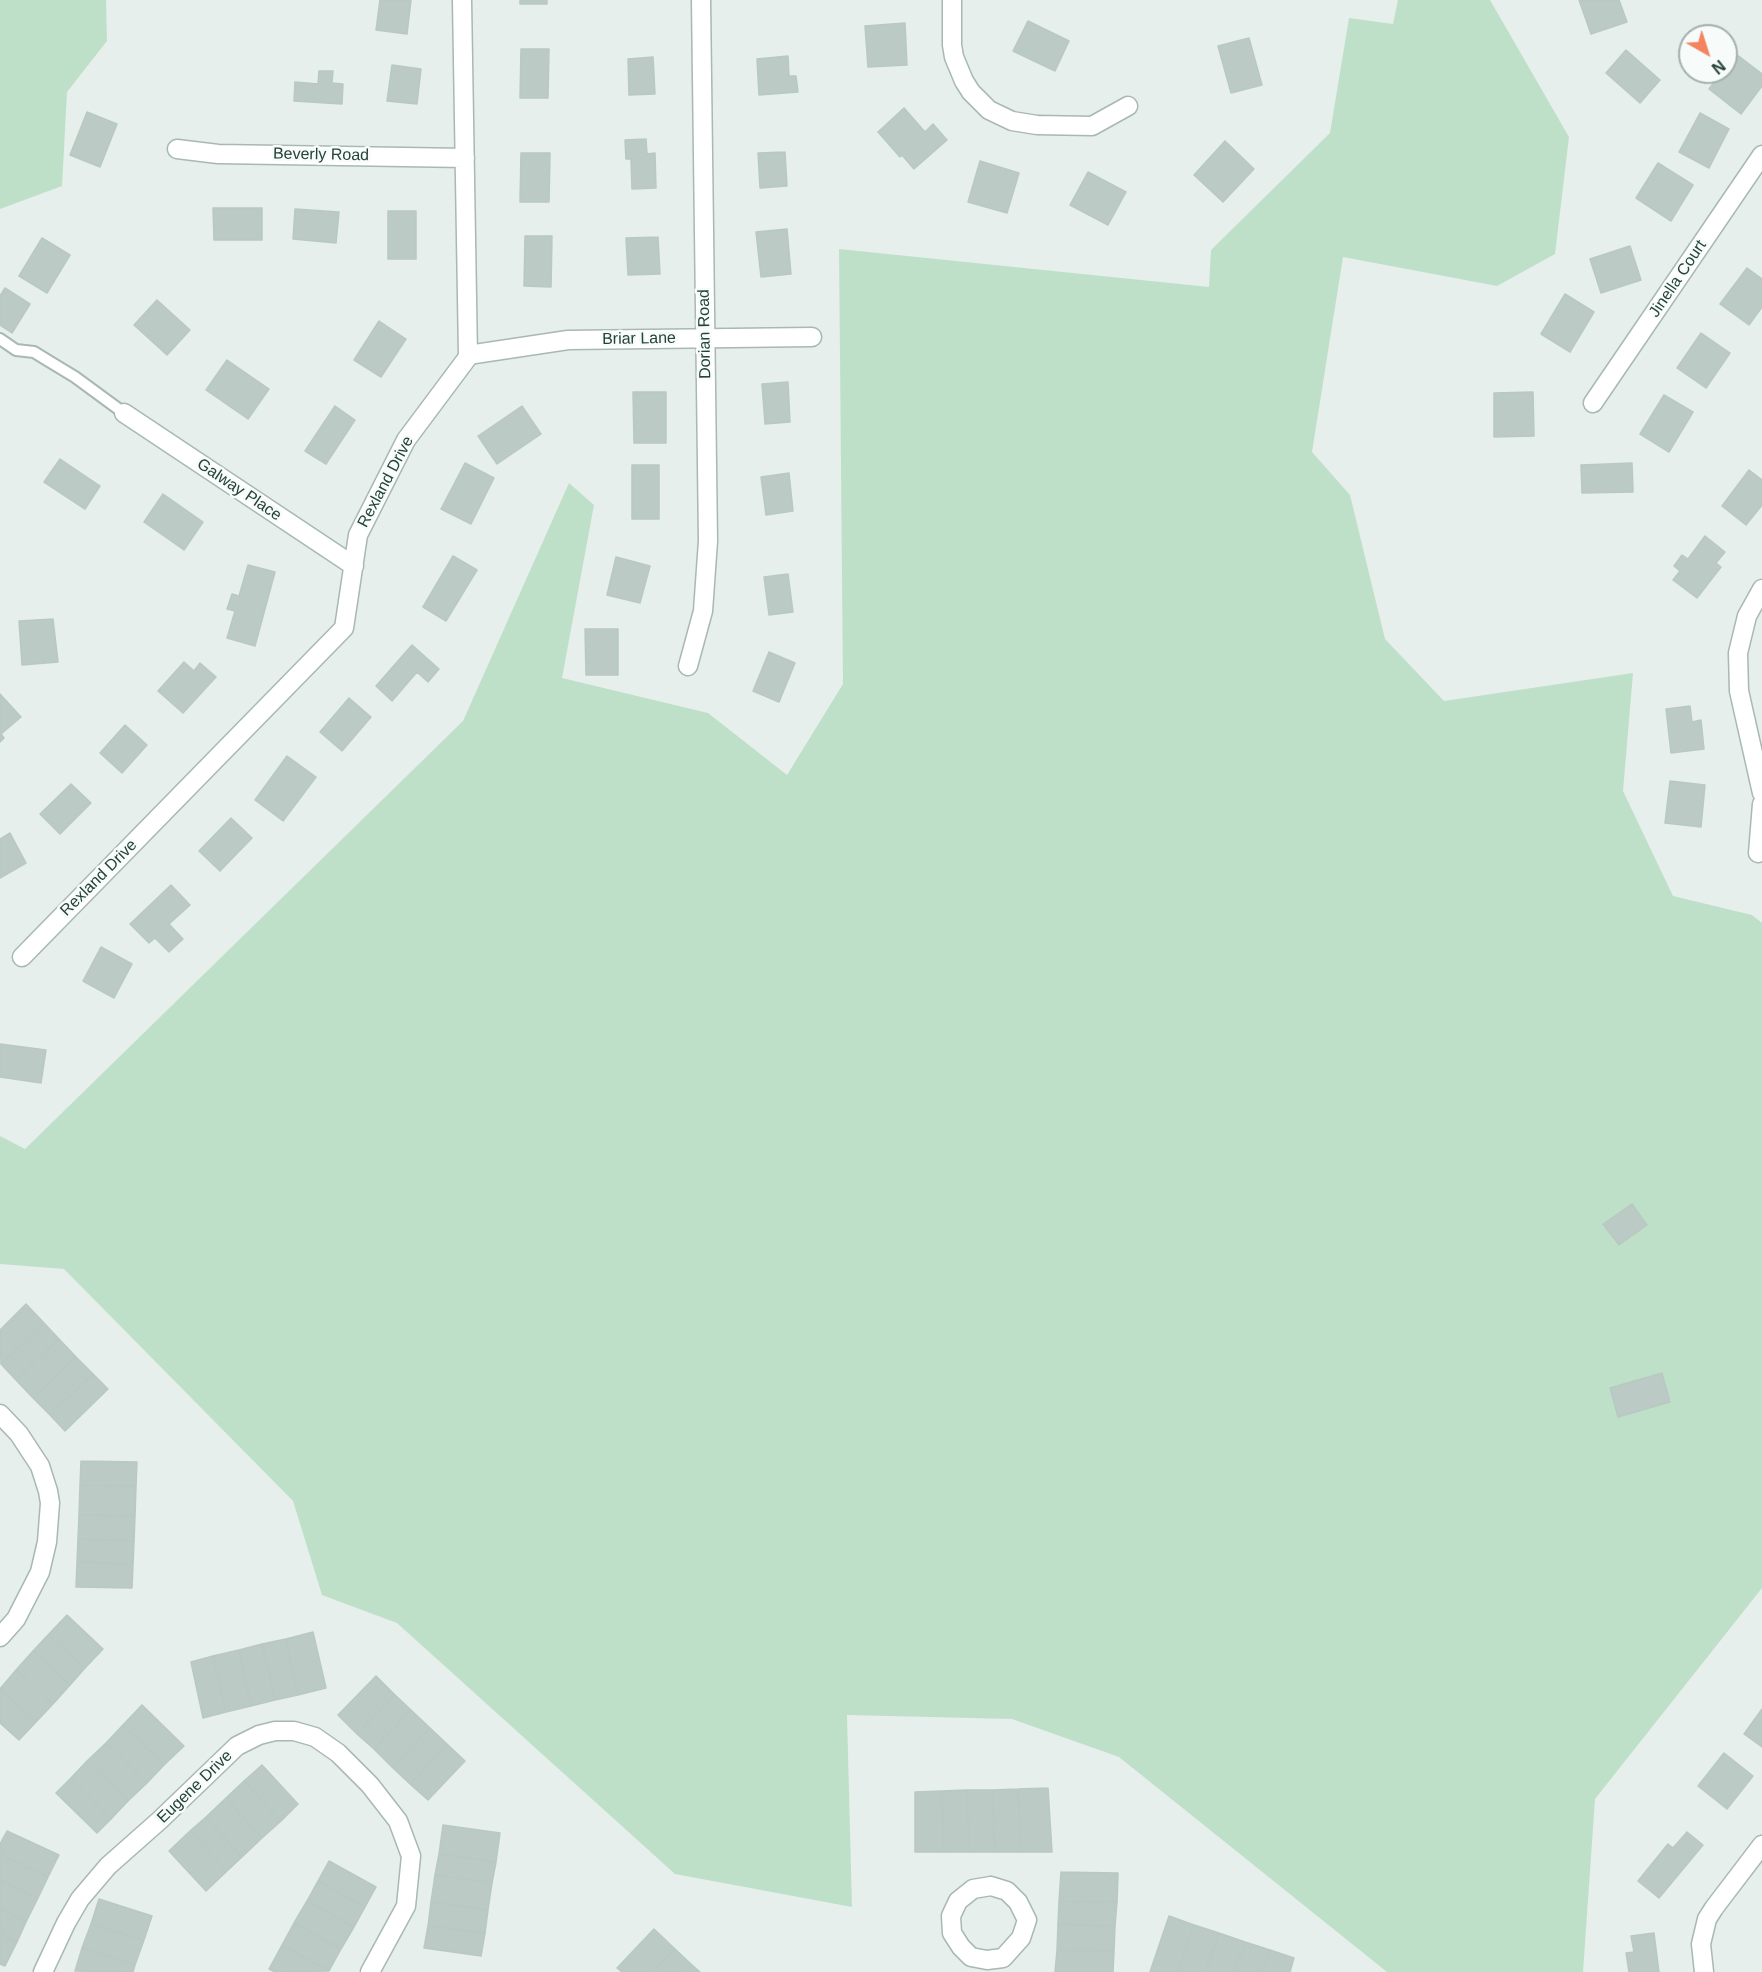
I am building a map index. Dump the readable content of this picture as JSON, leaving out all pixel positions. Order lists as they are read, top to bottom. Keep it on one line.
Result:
{"streets":{"street":["Beverly Road","Jinella Court","Dorian Road","Briar Lane","Rexland Drive","Galway Place","Eugene Drive"]},"crossings":[["Dorian Road","Briar Lane"],["Briar Lane","Rexland Drive"],["Rexland Drive","Galway Place"]],"north":"bottom right"}
